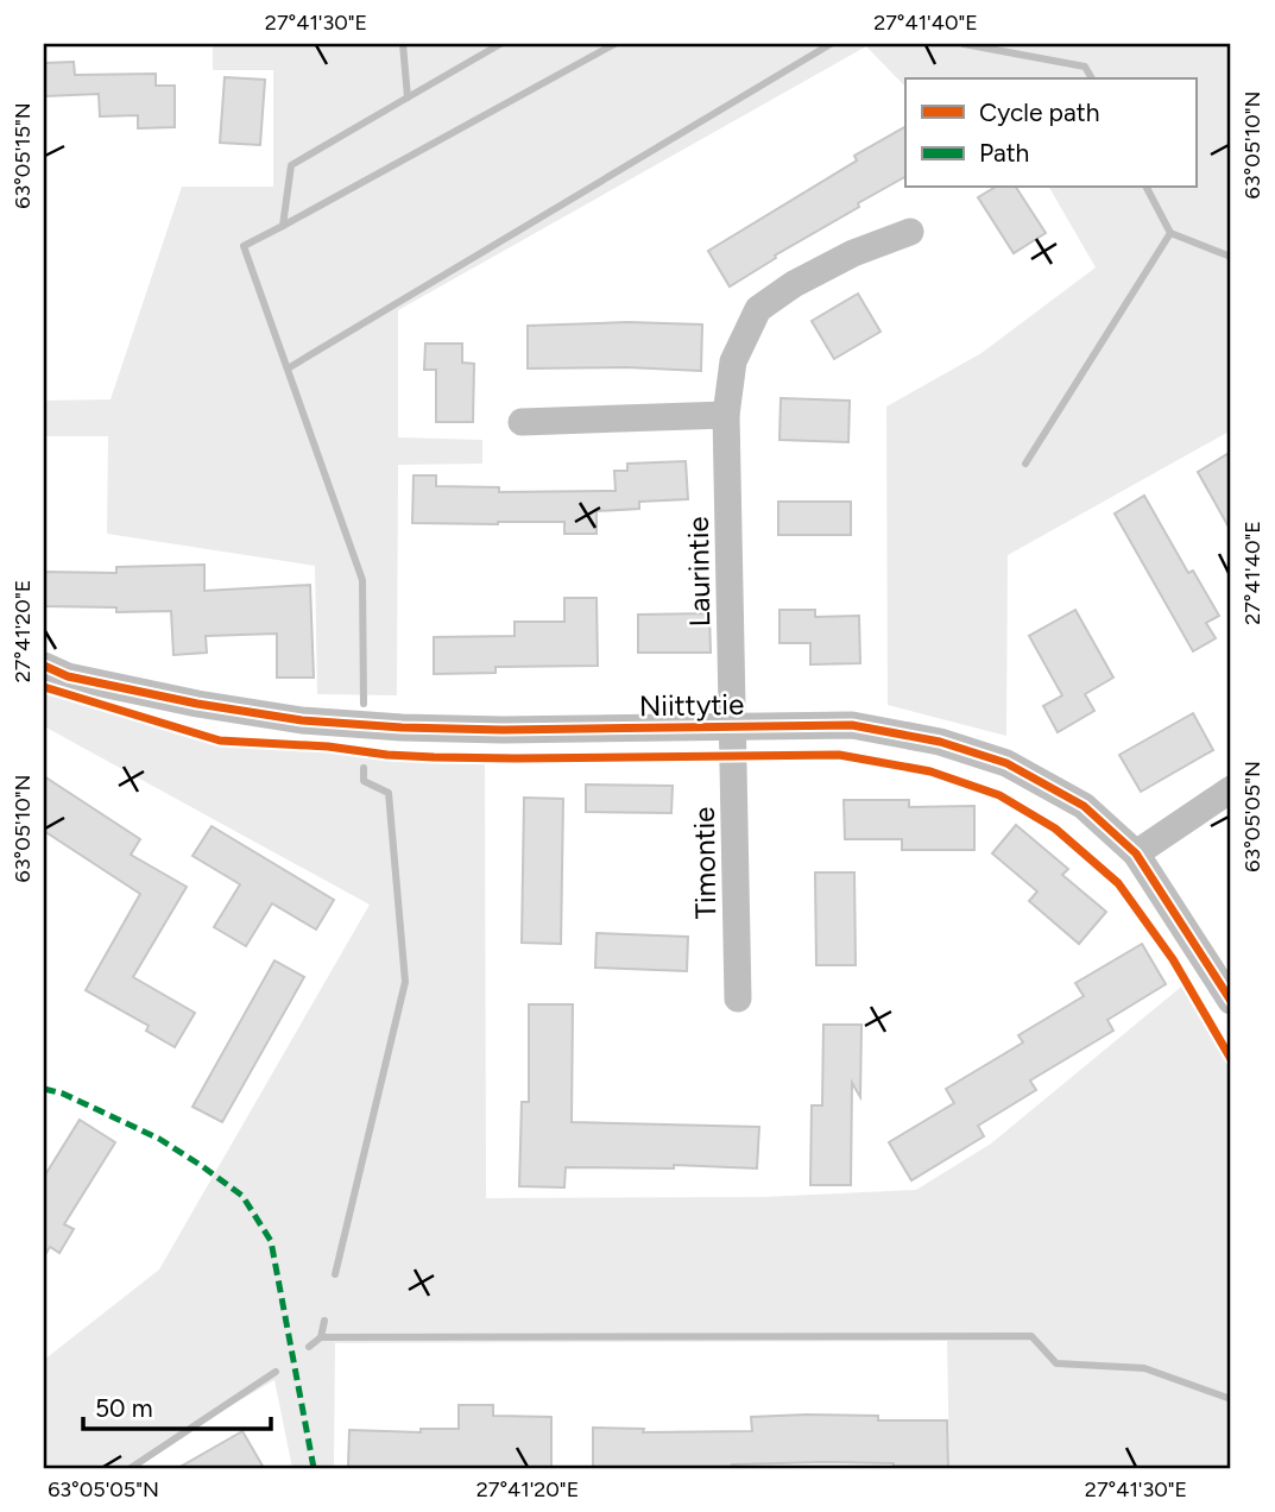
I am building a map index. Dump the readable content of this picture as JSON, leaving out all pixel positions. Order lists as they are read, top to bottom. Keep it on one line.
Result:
{"streets":{"street":["Laurintie","Niittytie","Timontie"]},"crossings":[["Laurintie","Niittytie"],["Laurintie","Timontie"],["Niittytie","Timontie"]],"legend":["Cycle path","Path"],"scale_bar":"50 m","coordinates":["27°41'30\"E","27°41'40\"E","63°05'10\"N","63°05'15\"N","27°41'20\"E","63°05'05\"N"]}
